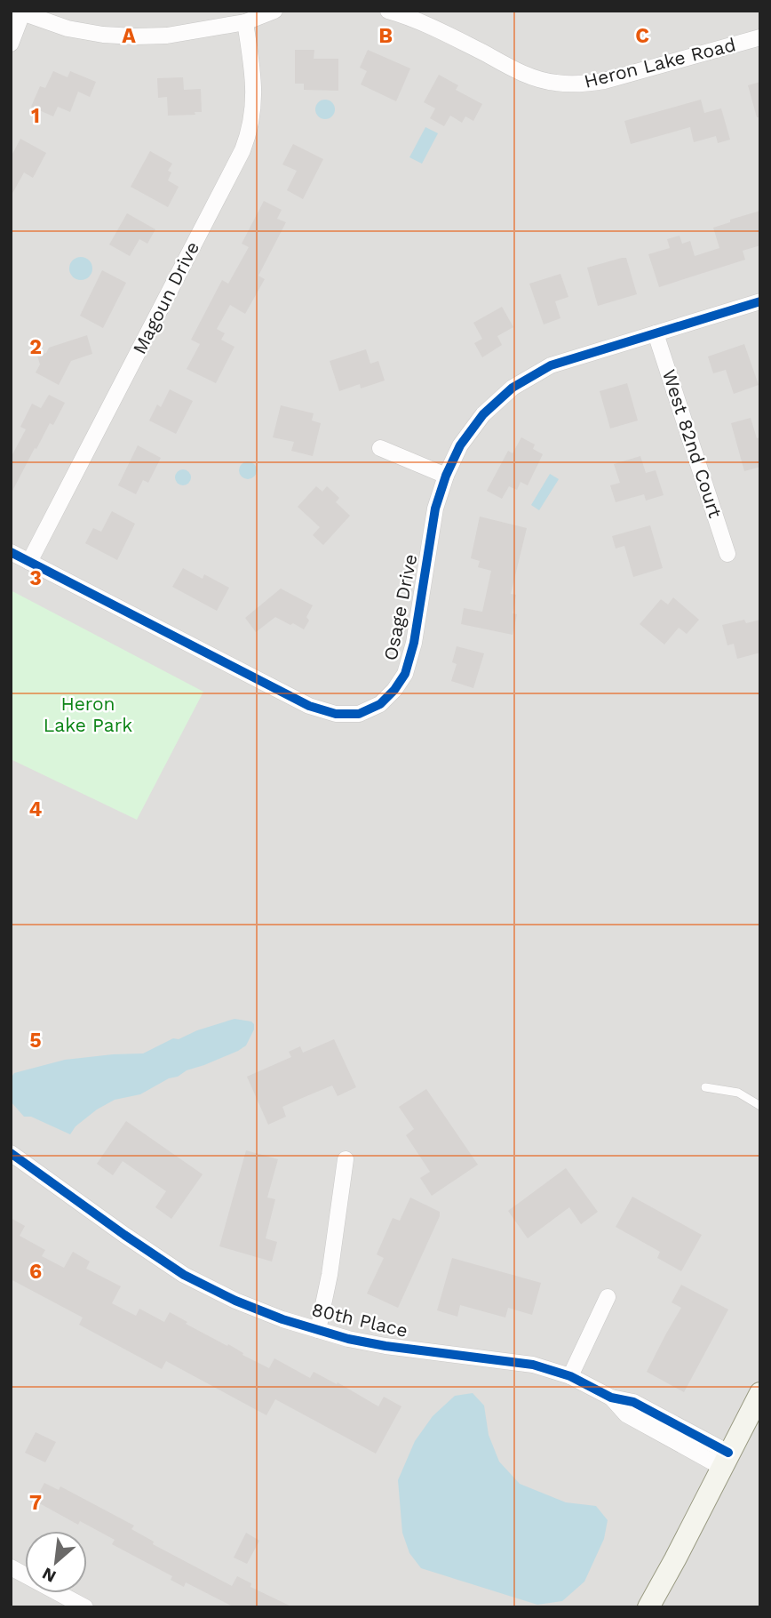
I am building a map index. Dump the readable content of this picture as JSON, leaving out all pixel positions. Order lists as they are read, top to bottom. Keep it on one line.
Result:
{"streets":{"street":["Heron Lake Road","Magoun Drive","West 82nd Court","Osage Drive","80th Place"]},"crossings":[["Magoun Drive","Osage Drive"],["West 82nd Court","Osage Drive"]],"parks":["Heron Lake Park"],"north":"bottom left","grid":{"columns":["A","B","C"],"rows":["1","2","3","4","5","6","7"]}}
